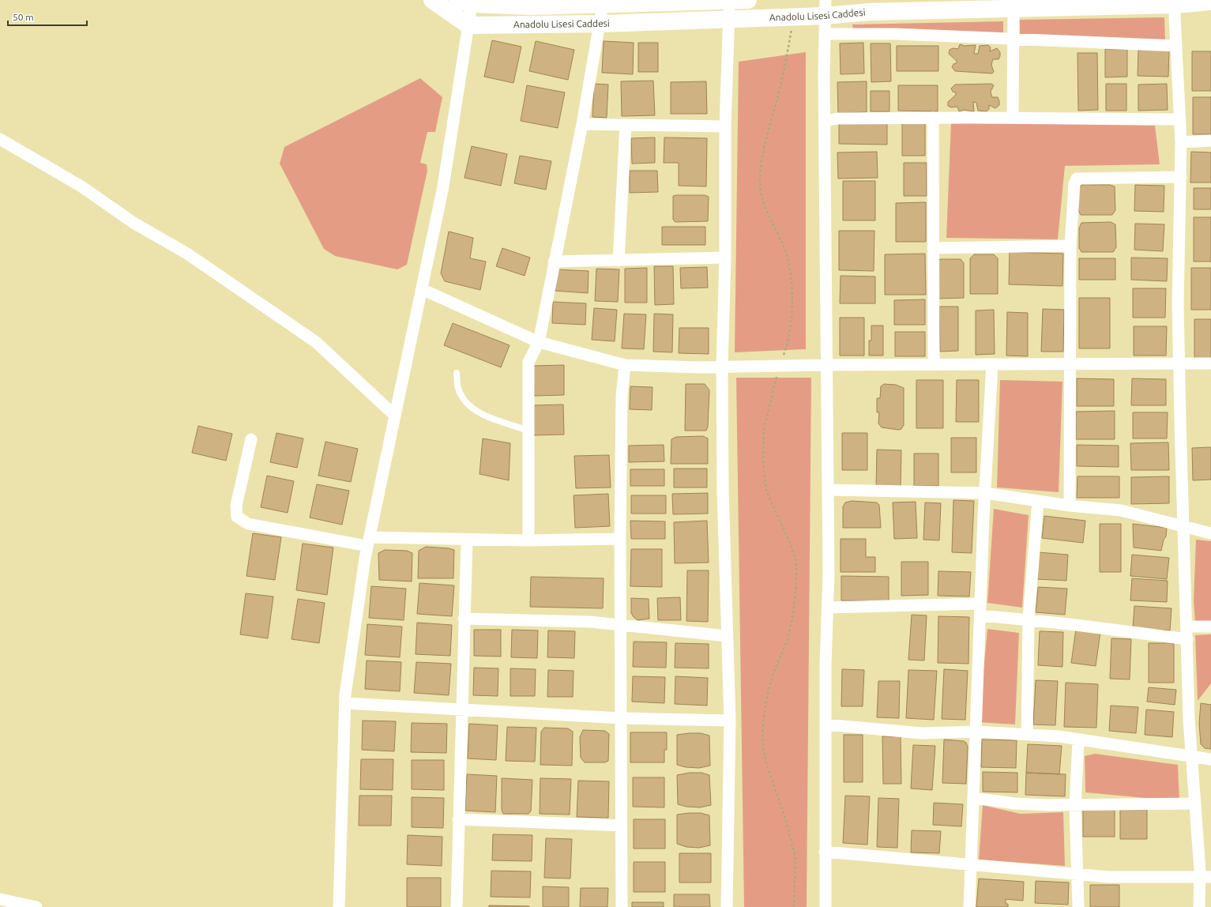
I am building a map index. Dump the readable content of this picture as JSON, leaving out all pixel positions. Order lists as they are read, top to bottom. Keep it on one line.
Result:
{"streets":{"street":["Anadolu Lisesi Caddesi"]},"scale_bar":"50 m"}
